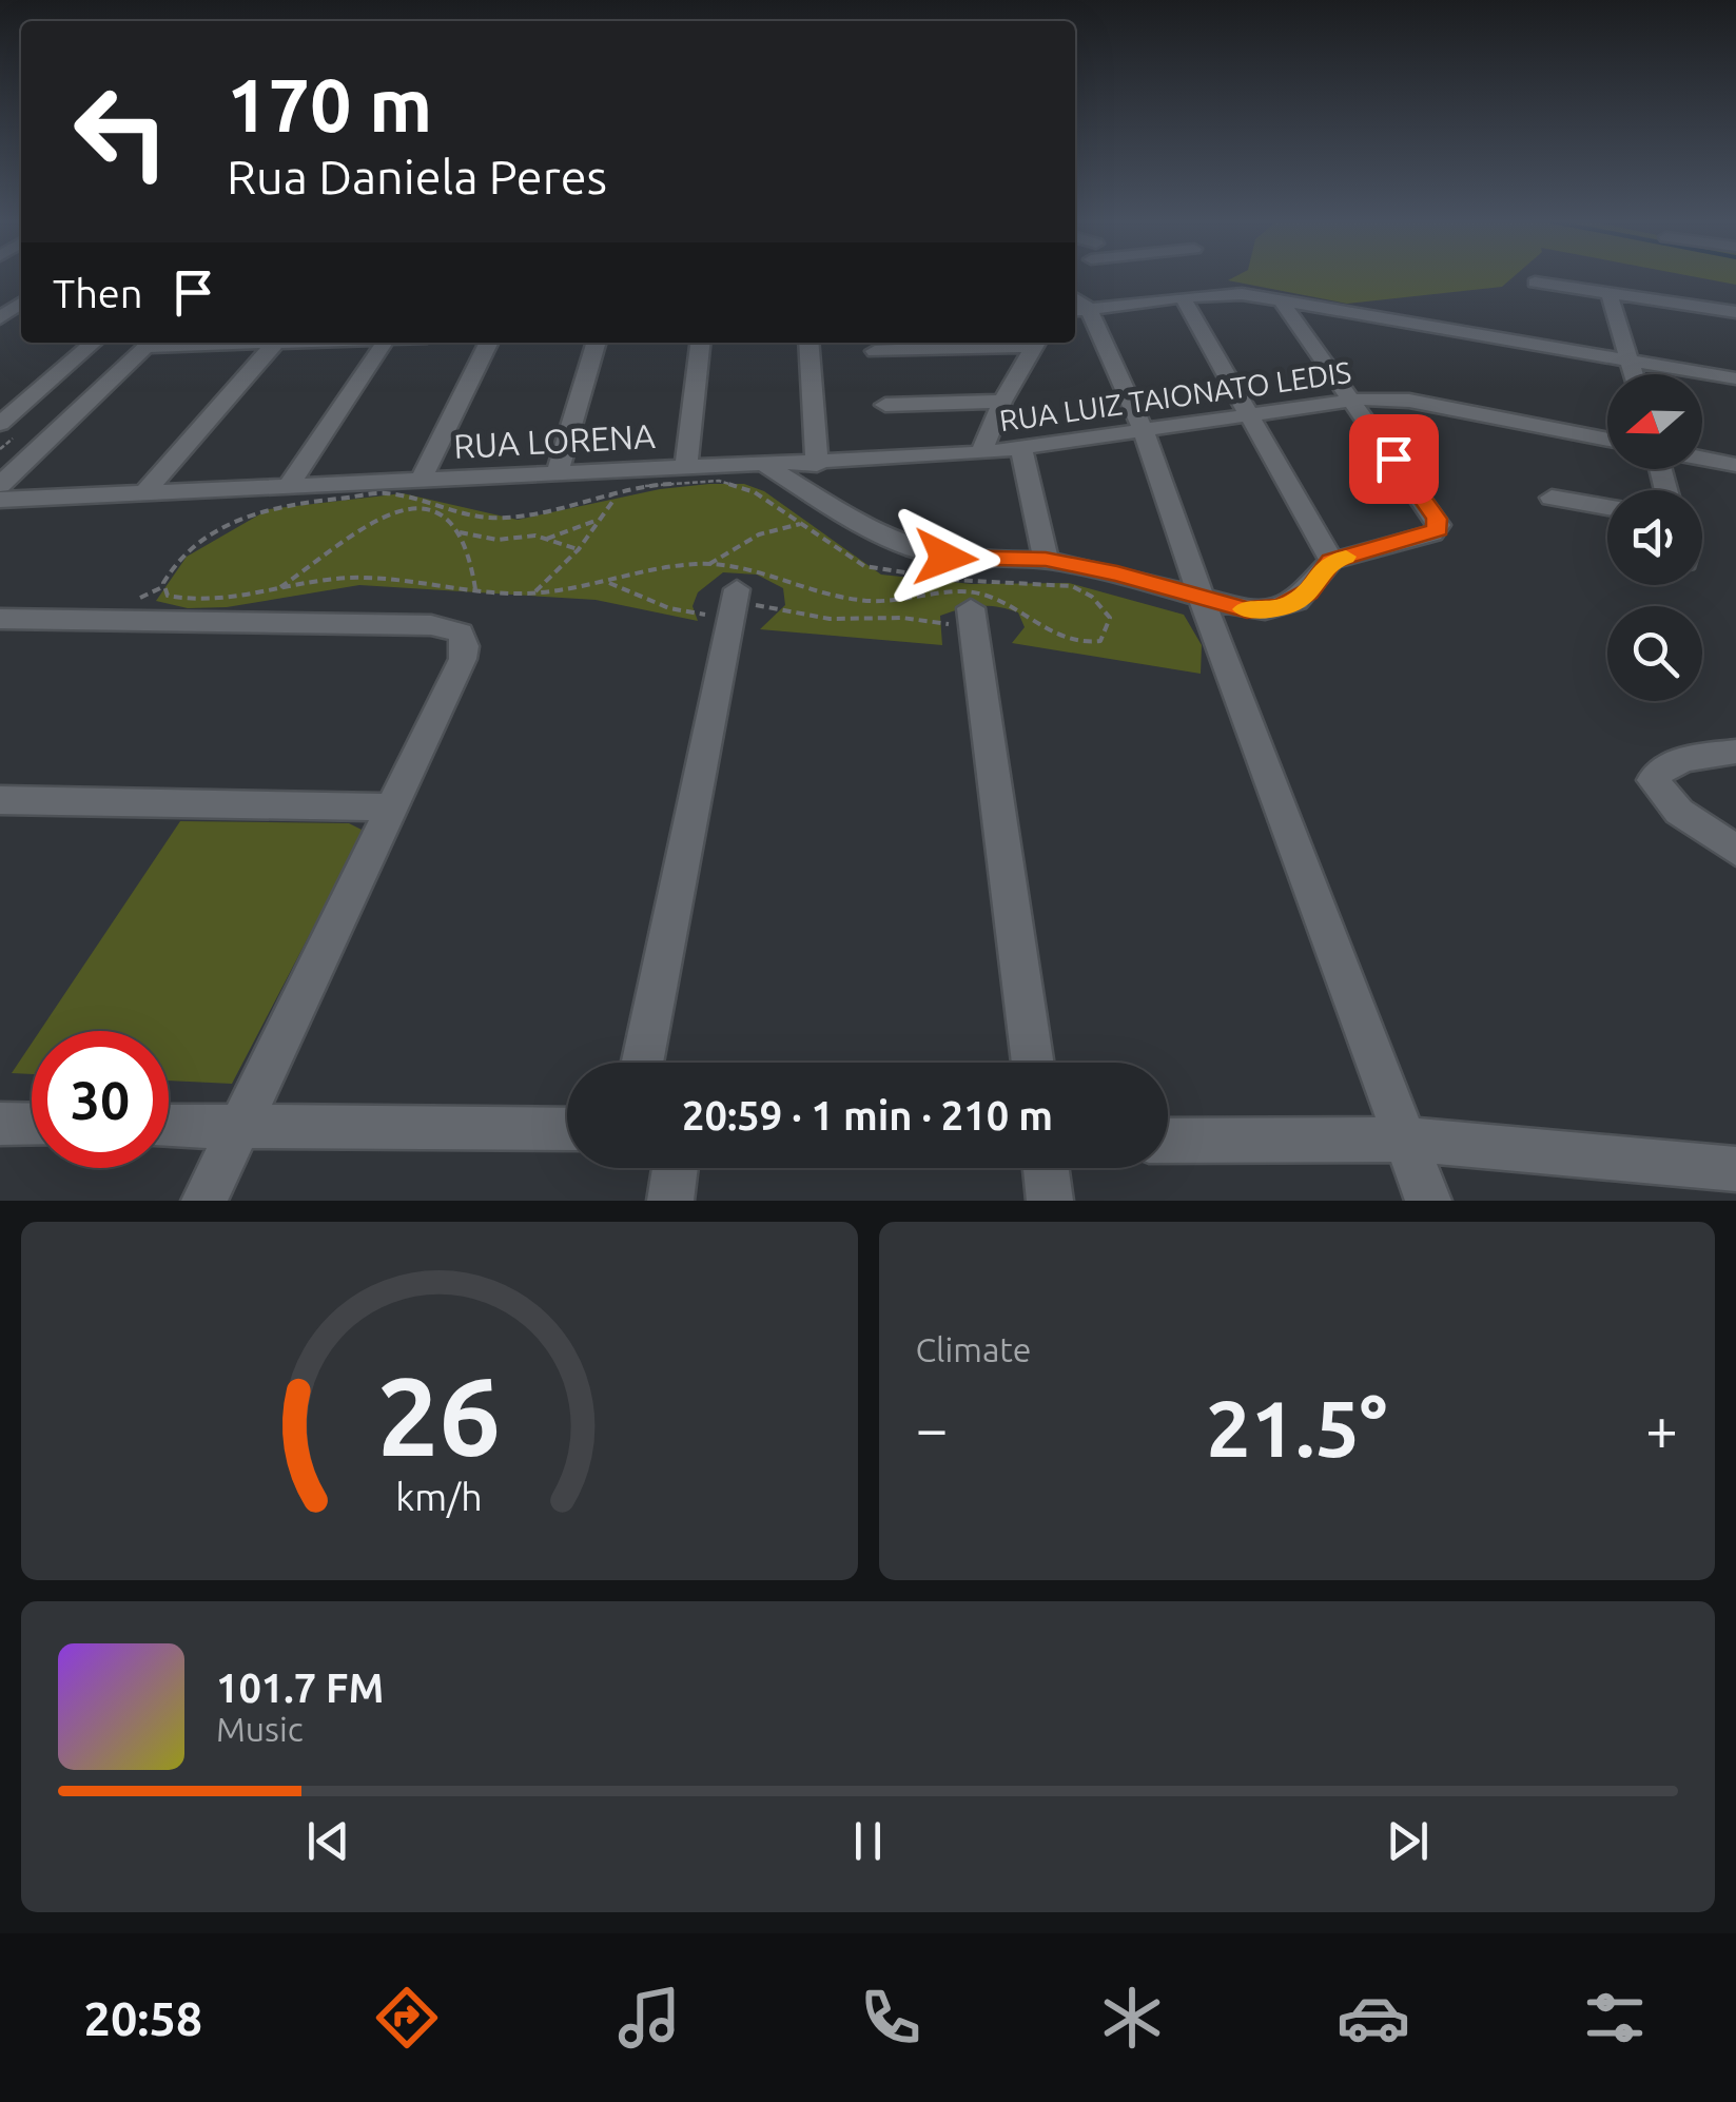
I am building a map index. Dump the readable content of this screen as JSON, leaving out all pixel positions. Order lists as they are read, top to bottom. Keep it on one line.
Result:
{"streets":{"street":["RUA LUIZ TAIONATO LEDIS","RUA LORENA"]},"crossings":[["RUA LUIZ TAIONATO LEDIS","RUA LORENA"]],"north":"left","page":{"turn":["170 m","Rua Daniela Peres"],"then":"Then","limit":"30","trip":"20:59 · 1 min · 210 m","tile":"Climate","heat":["−","21.5°","+"],"song":["101.7 FM","Music"],"tabs":"20:58","gauge":["26","km/h"]}}
